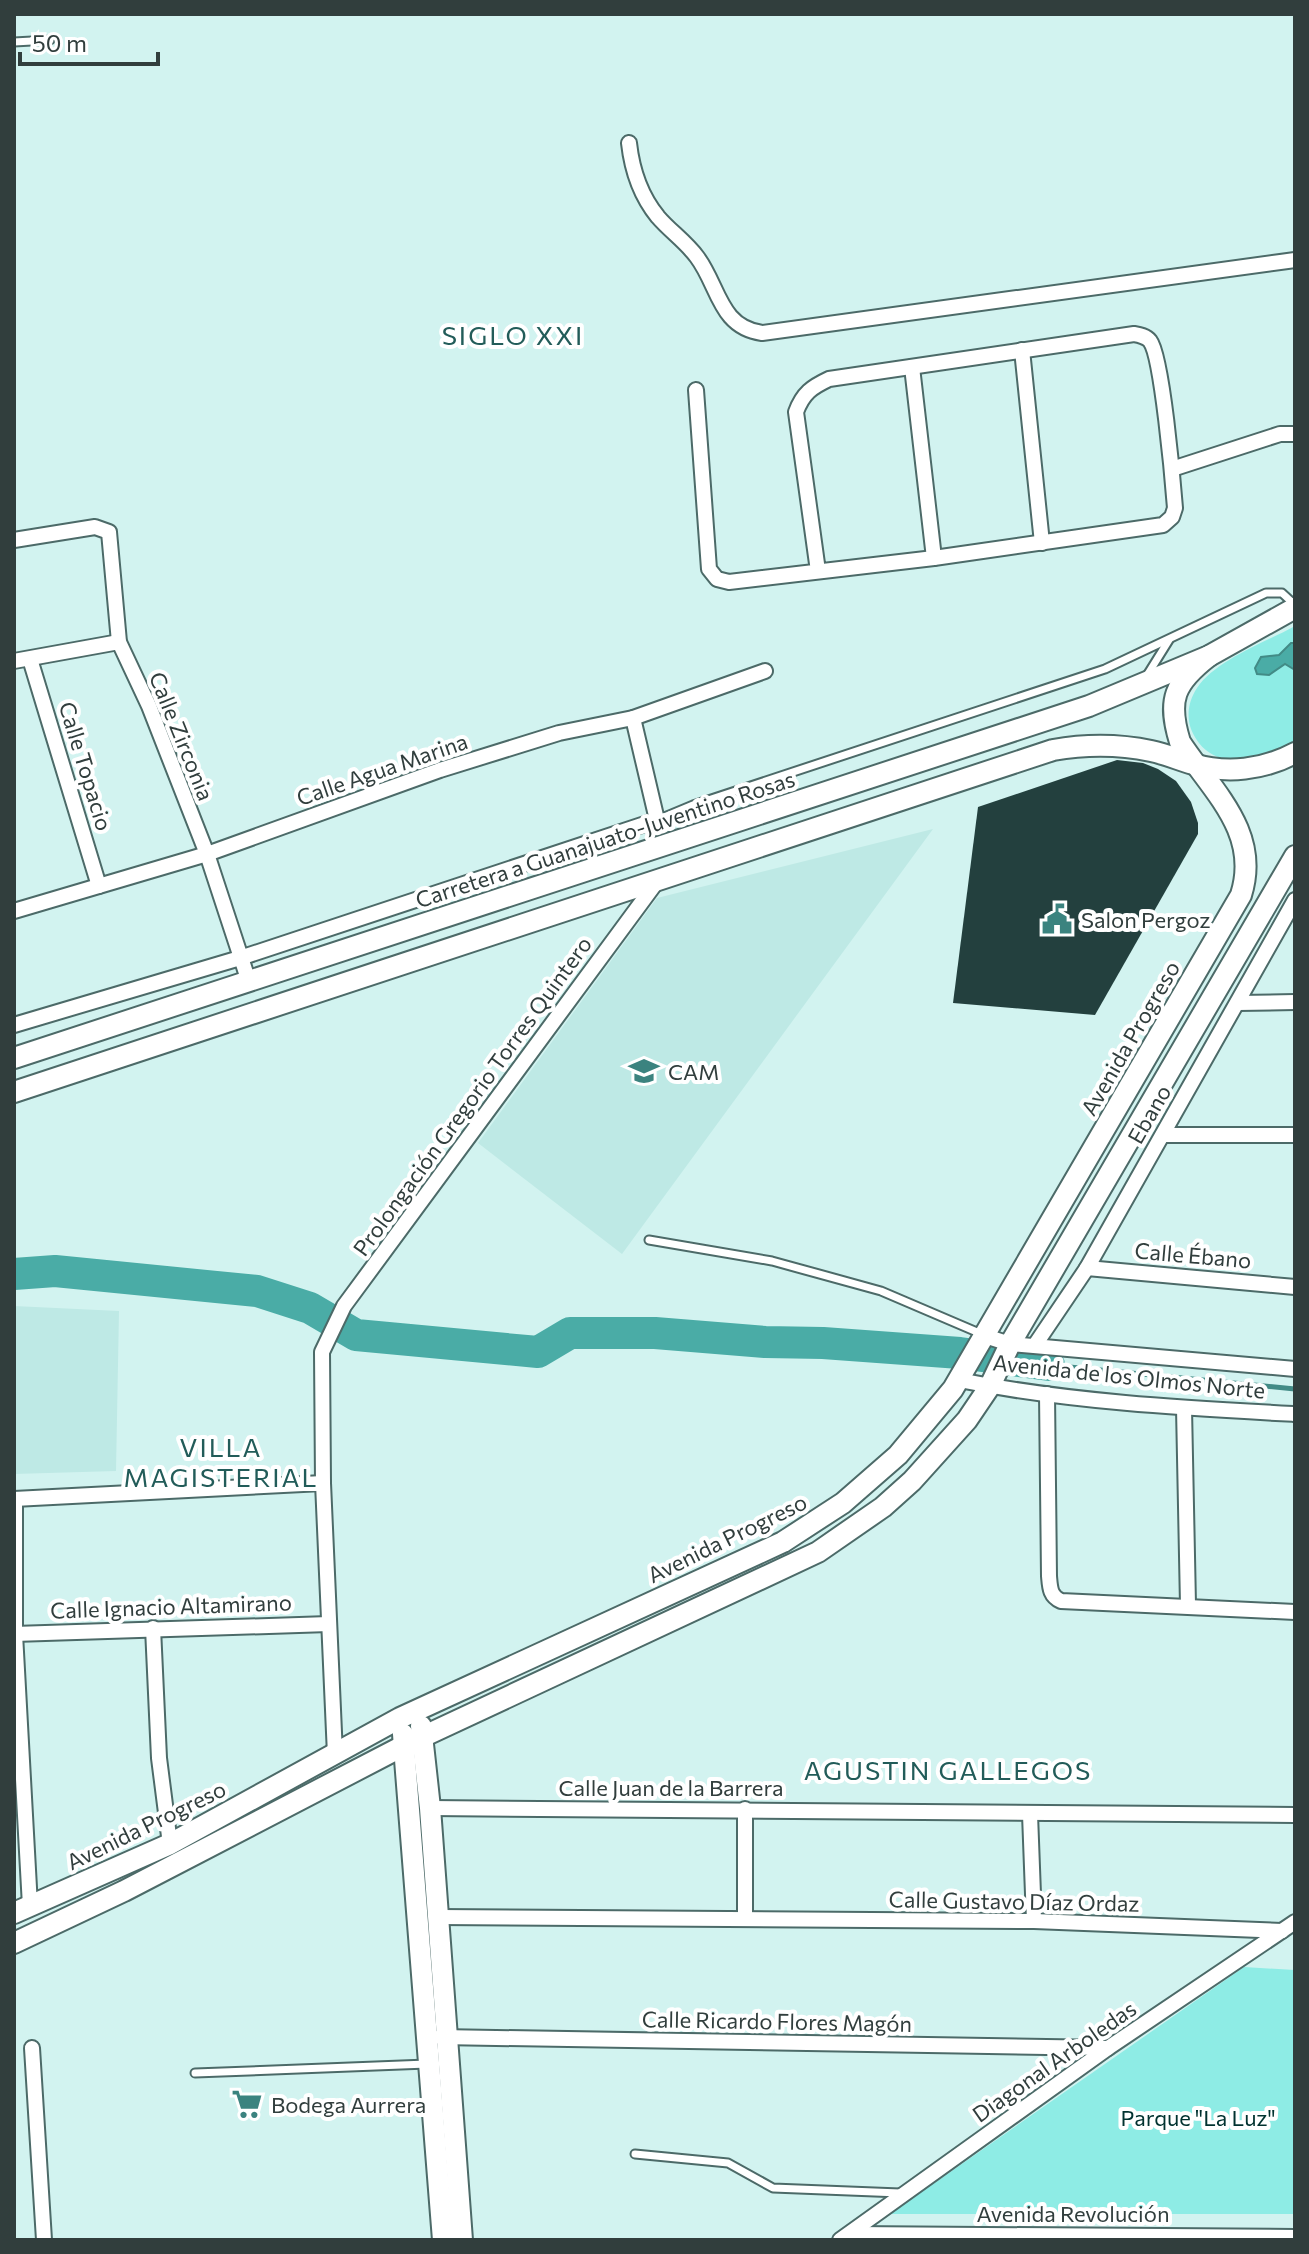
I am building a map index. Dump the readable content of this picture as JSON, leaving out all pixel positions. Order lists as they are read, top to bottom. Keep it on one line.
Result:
{"streets":{"main road":["Carretera a Guanajuato-Juventino Rosas","Avenida Progreso"],"street":["Calle Zirconia","Calle Topacio","Calle Agua Marina","Prolongación Gregorio Torres Quintero","Ebano","Calle Ébano","Avenida de los Olmos Norte","Calle Ignacio Altamirano","Calle Juan de la Barrera","Calle Gustavo Díaz Ordaz","Calle Ricardo Flores Magón","Diagonal Arboledas","Avenida Revolución"]},"crossings":[["Calle Zirconia","Calle Agua Marina"],["Calle Zirconia","Carretera a Guanajuato-Juventino Rosas"],["Calle Topacio","Calle Agua Marina"],["Carretera a Guanajuato-Juventino Rosas","Avenida Progreso"],["Avenida Progreso","Avenida de los Olmos Norte"],["Ebano","Calle Ébano"],["Ebano","Avenida de los Olmos Norte"],["Calle Gustavo Díaz Ordaz","Diagonal Arboledas"],["Calle Ricardo Flores Magón","Diagonal Arboledas"],["Diagonal Arboledas","Avenida Revolución"]],"districts":["SIGLO XXI","VILLA MAGISTERIAL","AGUSTIN GALLEGOS"],"parks":["Parque \"La Luz\""],"places":{"public building":["Salon Pergoz"],"school or university":["CAM"],"supermarket":["Bodega Aurrera"]},"scale_bar":"50 m"}
